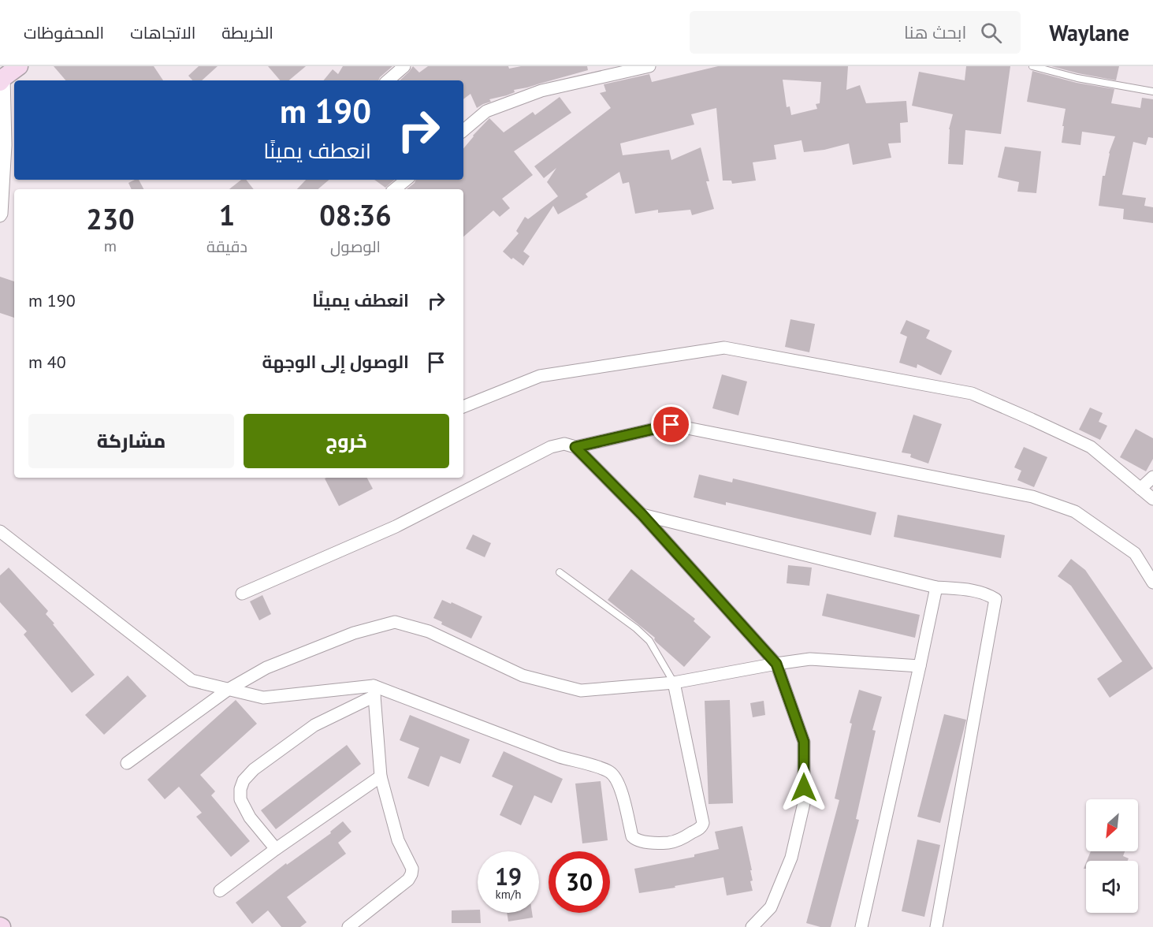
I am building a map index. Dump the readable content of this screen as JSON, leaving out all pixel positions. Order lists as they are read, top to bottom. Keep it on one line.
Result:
{"north":"bottom left","page":{"header":"Waylane","search":"ابحث هنا","nav":["الخريطة","الاتجاهات","المحفوظات"],"turn":["190 m","انعطف يمينًا"],"eta":["08:36","الوصول","1","دقيقة","230","m"],"list":[{"name":"انعطف يمينًا","value":"190 m"},{"name":"الوصول إلى الوجهة","value":"40 m"}],"buttons":["خروج","مشاركة"],"speed":"19 km/h","limit":"30"}}
